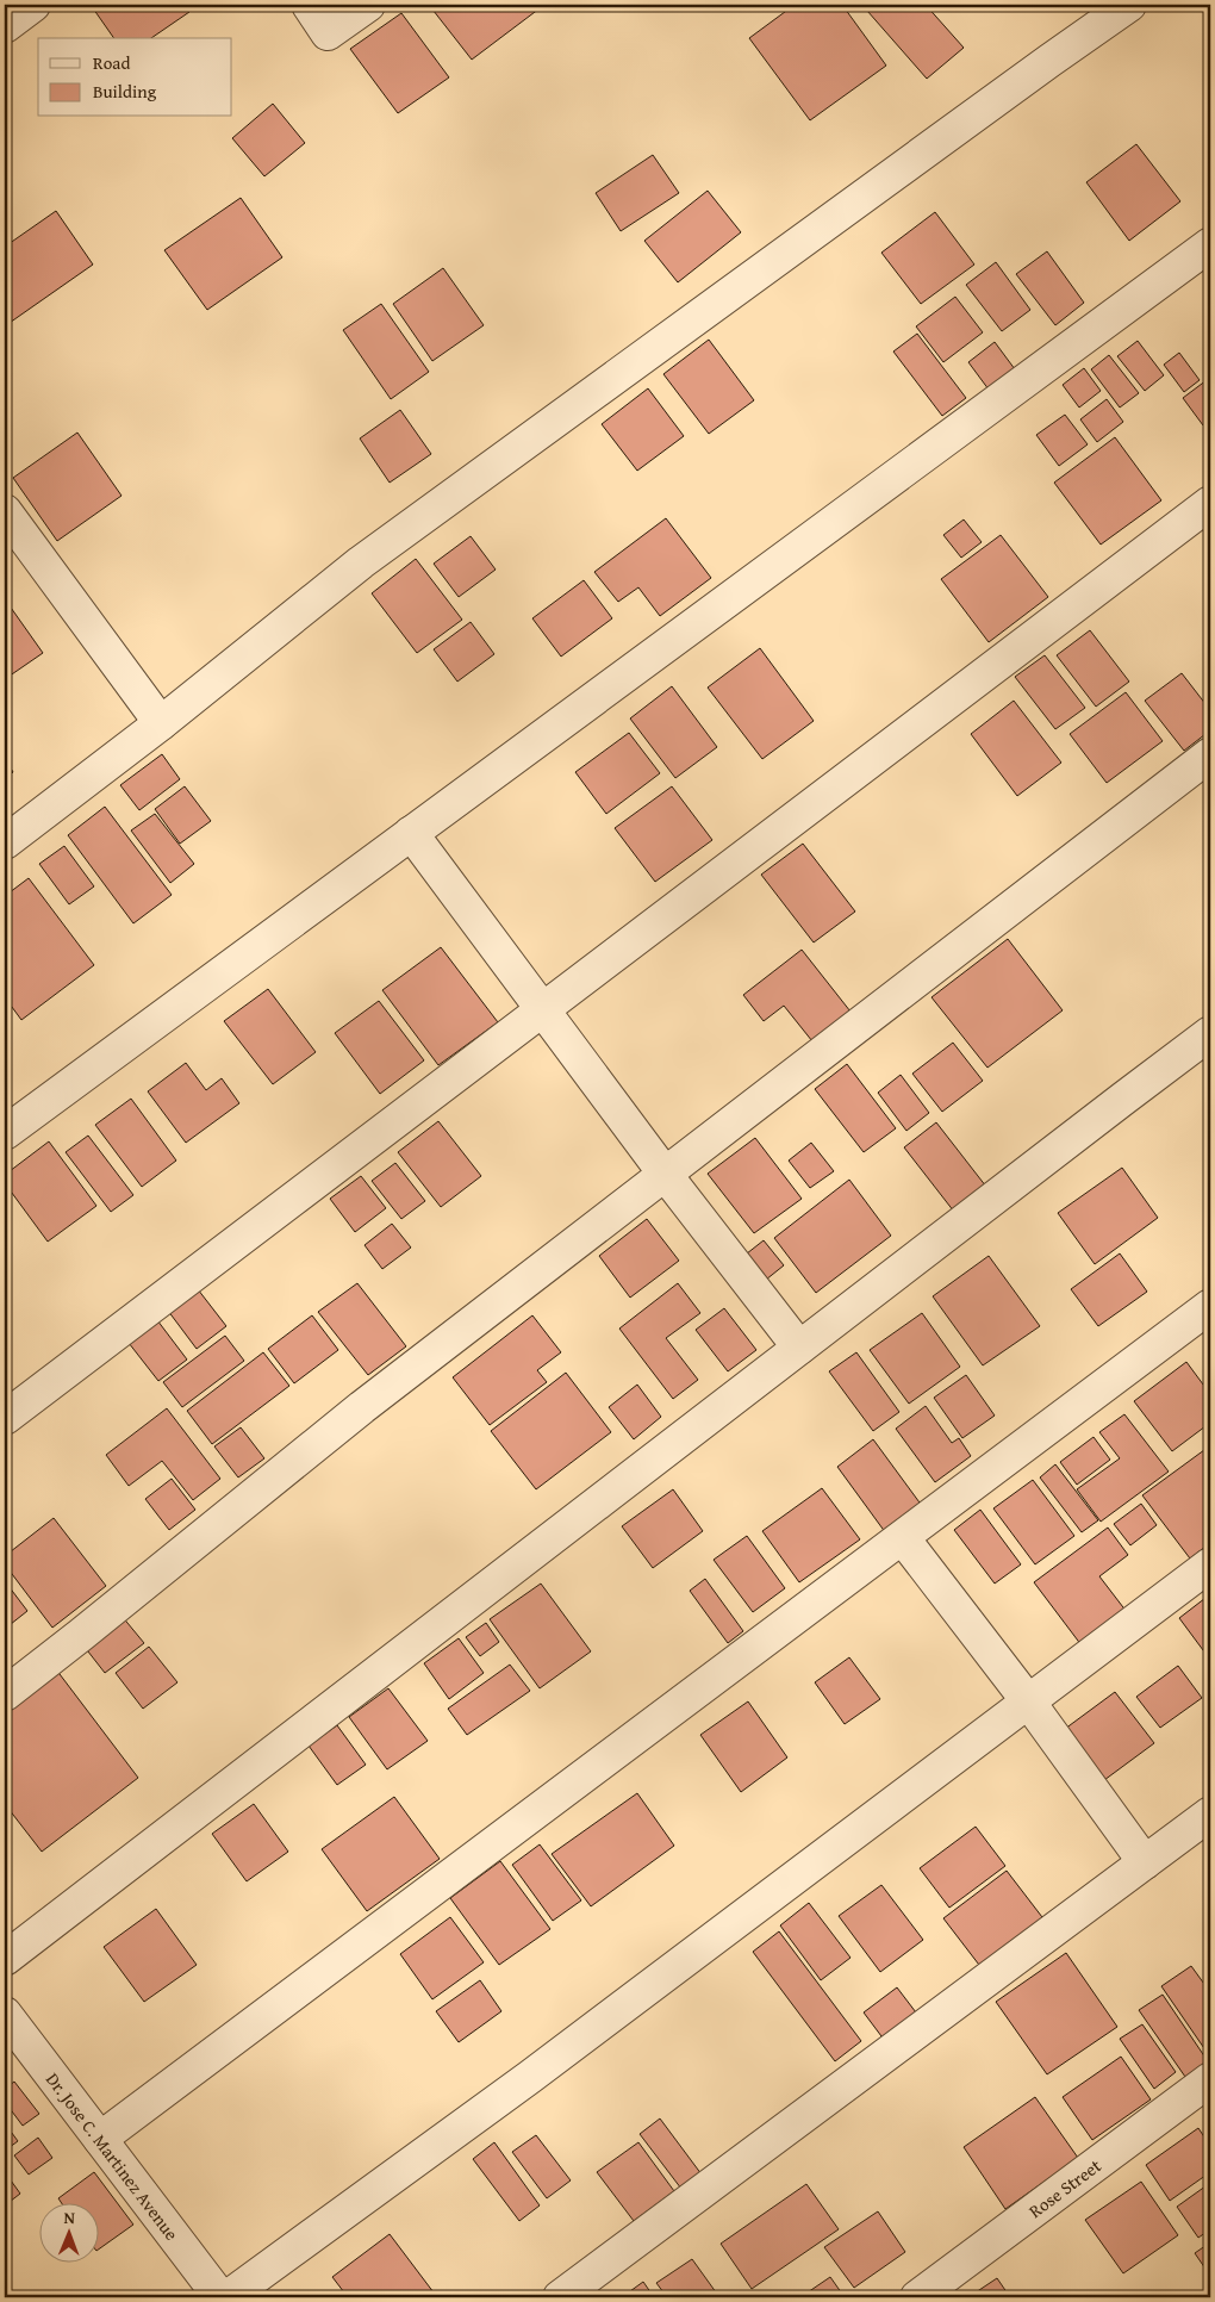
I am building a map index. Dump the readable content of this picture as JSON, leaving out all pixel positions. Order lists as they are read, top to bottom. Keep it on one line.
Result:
{"streets":{"street":["Dr. Jose C. Martinez Avenue","Rose Street"]},"legend":["Road","Building"],"north":"top"}
